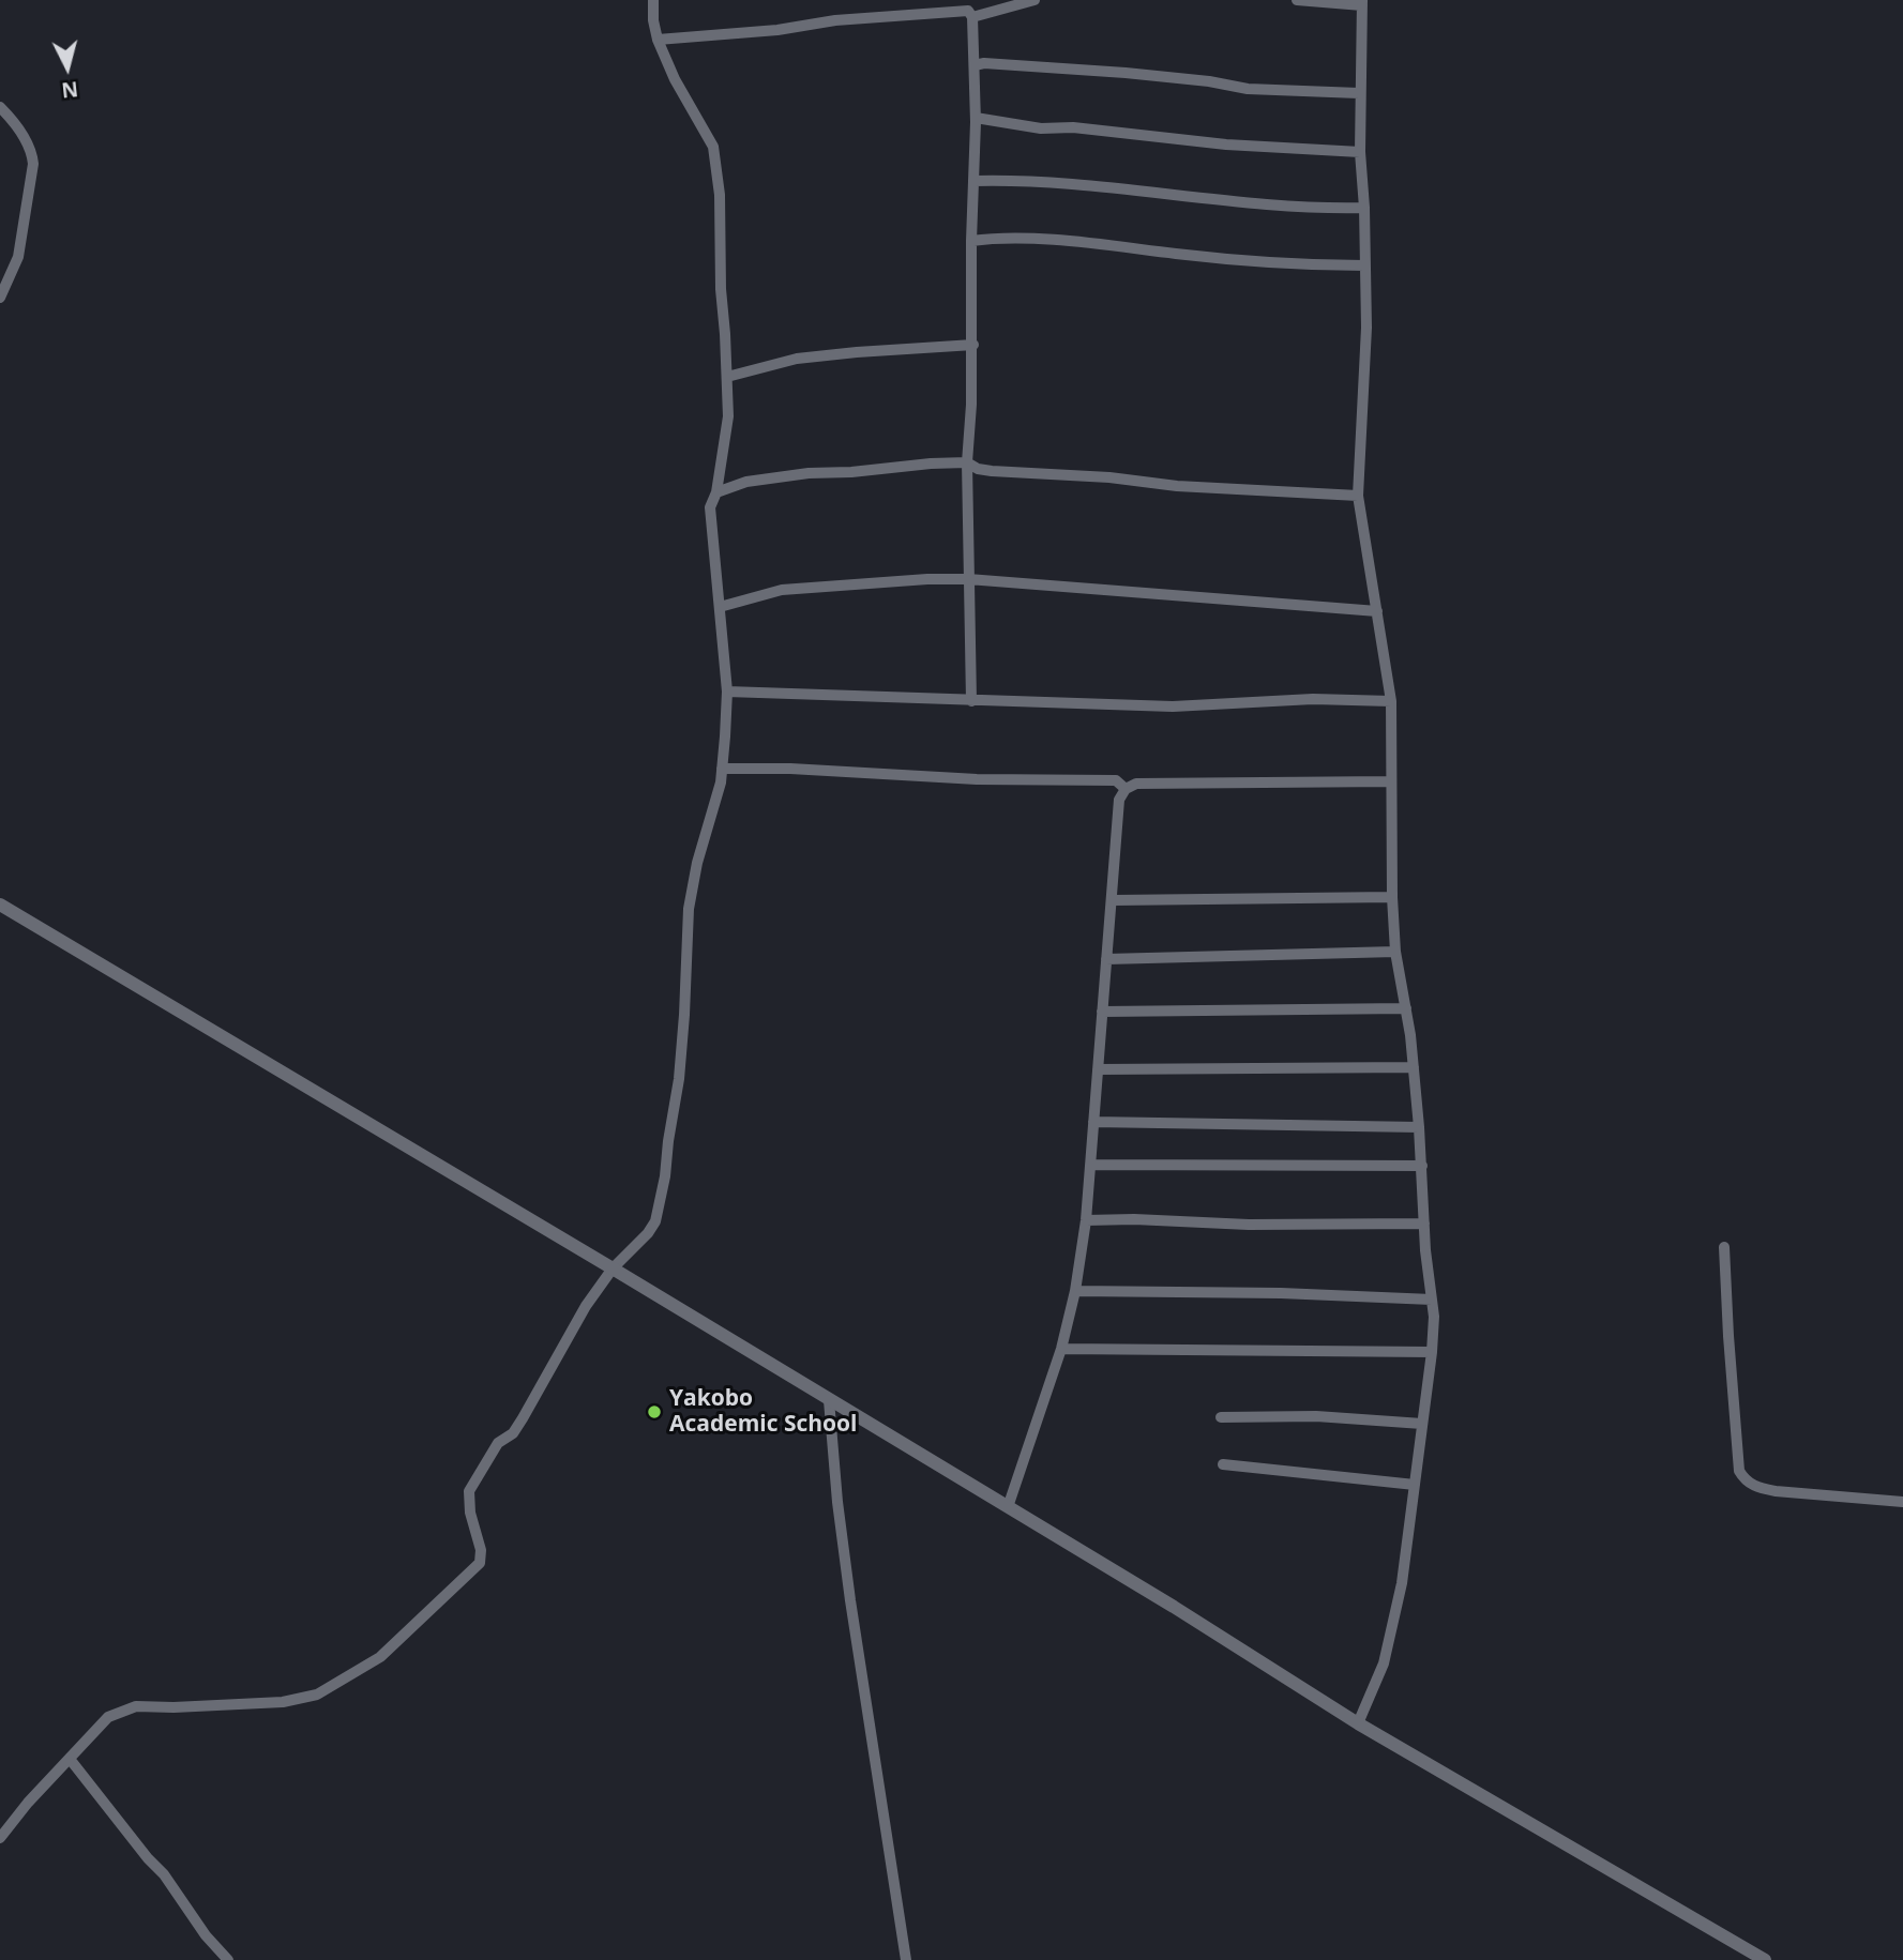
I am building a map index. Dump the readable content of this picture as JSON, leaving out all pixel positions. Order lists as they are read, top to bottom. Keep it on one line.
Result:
{"places":["Yakobo Academic School"],"north":"bottom"}
